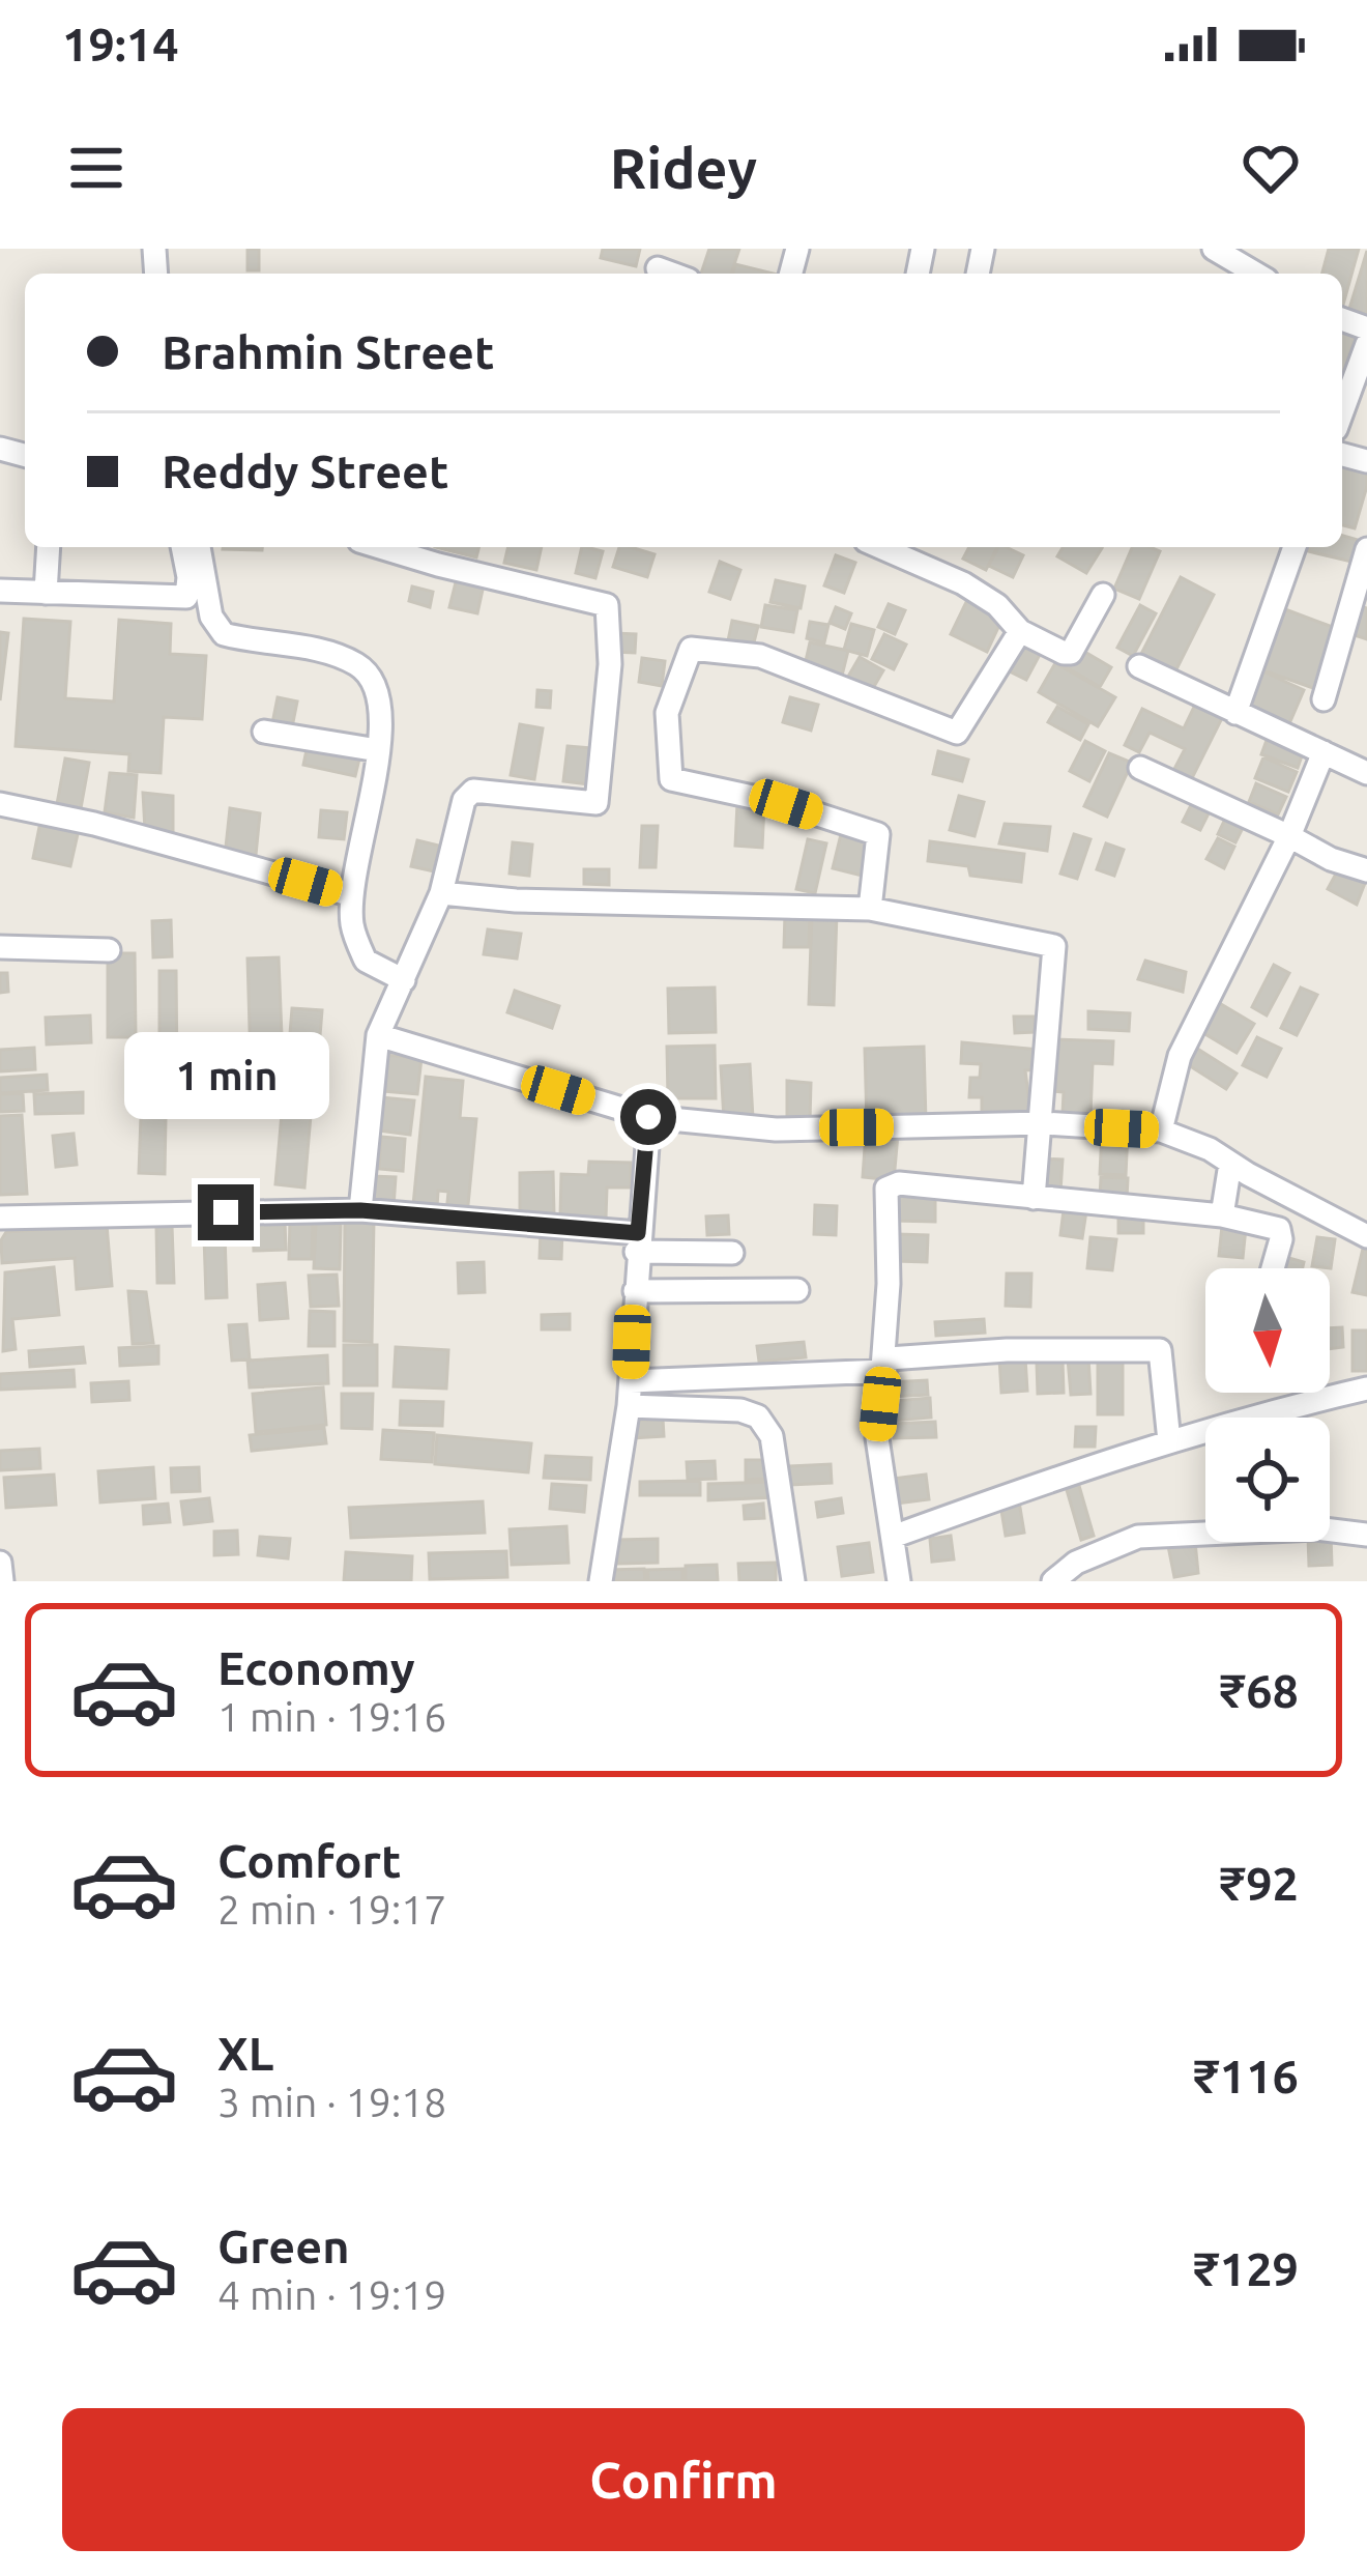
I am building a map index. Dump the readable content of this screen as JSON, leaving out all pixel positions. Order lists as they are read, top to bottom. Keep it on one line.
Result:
{"north":"bottom","page":{"status":"19:14","header":"Ridey","banner":["Brahmin Street","Reddy Street"],"bubble":"1 min","list":[{"name":"Economy","note":"1 min · 19:16","value":"₹68"},{"name":"Comfort","note":"2 min · 19:17","value":"₹92"},{"name":"XL","note":"3 min · 19:18","value":"₹116"},{"name":"Green","note":"4 min · 19:19","value":"₹129"}],"buttons":"Confirm"}}
